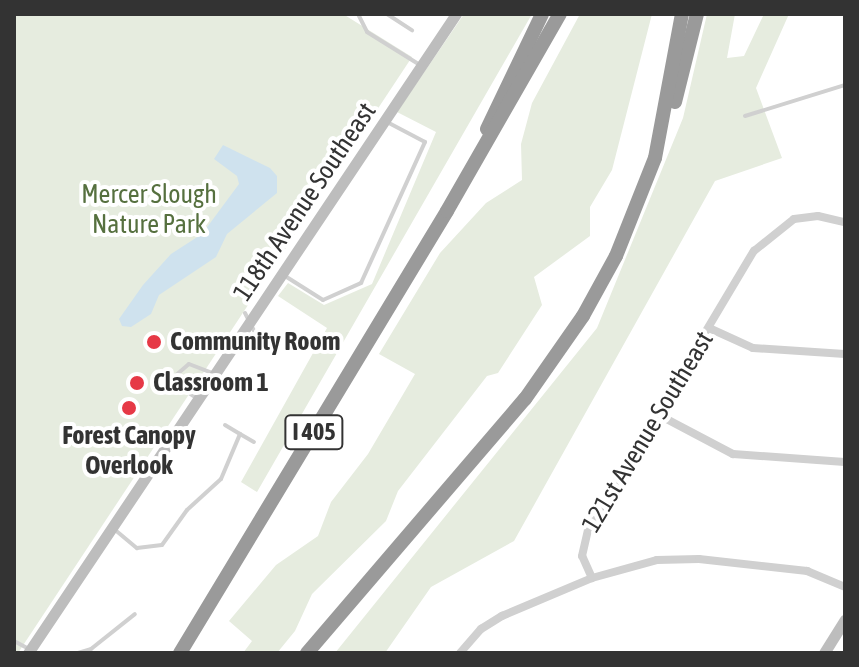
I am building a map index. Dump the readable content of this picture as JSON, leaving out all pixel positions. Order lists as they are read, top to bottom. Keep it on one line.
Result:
{"streets":{"highway":["I 405"],"street":["118th Avenue Southeast","121st Avenue Southeast"]},"parks":["Mercer Slough Nature Park"],"places":["Community Room","Classroom 1","Forest Canopy Overlook"]}
